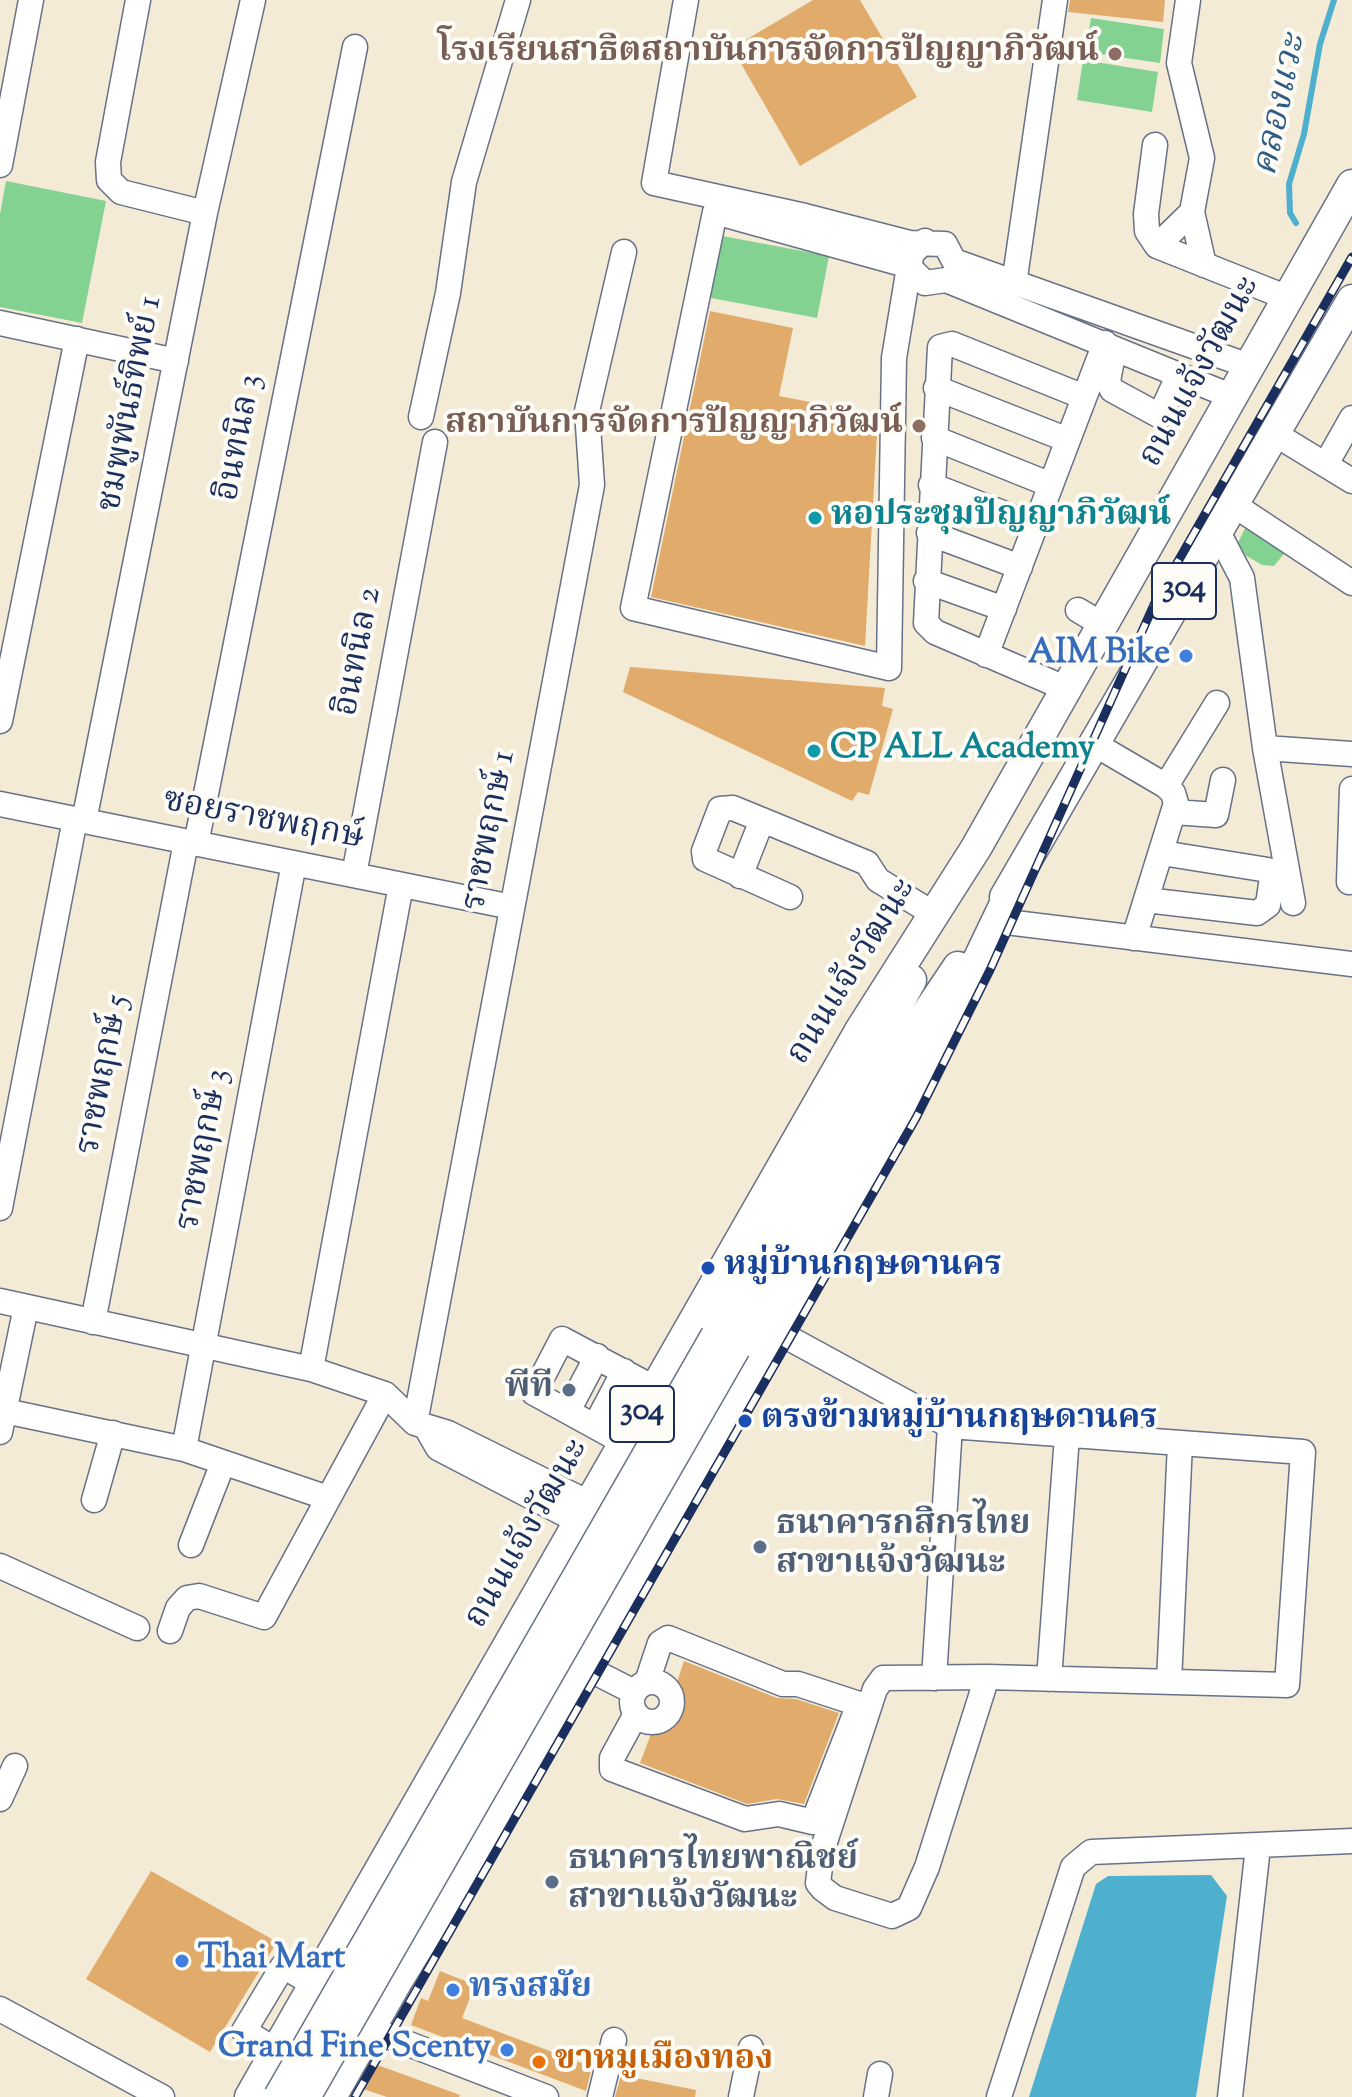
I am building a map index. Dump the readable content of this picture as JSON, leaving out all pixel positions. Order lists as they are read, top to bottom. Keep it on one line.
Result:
{"streets":{"main road":["ถนนแจ้งวัฒนะ","304"],"street":["ชมพูพันธ์ทิพย์ 1","อินทนิล 3","อินทนิล 2","ซอยราชพฤกษ์","ราชพฤกษ์ 1","ราชพฤกษ์ 5","ราชพฤกษ์ 3"]},"crossings":[["ชมพูพันธ์ทิพย์ 1","ซอยราชพฤกษ์"],["อินทนิล 3","ซอยราชพฤกษ์"],["อินทนิล 3","ราชพฤกษ์ 5"],["อินทนิล 2","ซอยราชพฤกษ์"],["ซอยราชพฤกษ์","ราชพฤกษ์ 1"],["ซอยราชพฤกษ์","ราชพฤกษ์ 5"],["ซอยราชพฤกษ์","ราชพฤกษ์ 3"]],"water":["คลองแวะ"],"places":["โรงเรียนสาธิตสถาบันการจัดการปัญญาภิวัฒน์","สถาบันการจัดการปัญญาภิวัฒน์","หอประชุมปัญญาภิวัฒน์","AIM Bike","CP ALL Academy","หมู่บ้านกฤษดานคร","พีที","ตรงข้ามหมู่บ้านกฤษดานคร","ธนาคารกสิกรไทย สาขาแจ้งวัฒนะ","ธนาคารไทยพาณิชย์ สาขาแจ้งวัฒนะ","Thai Mart","ทรงสมัย","Grand Fine Scenty","ขาหมูเมืองทอง"]}
